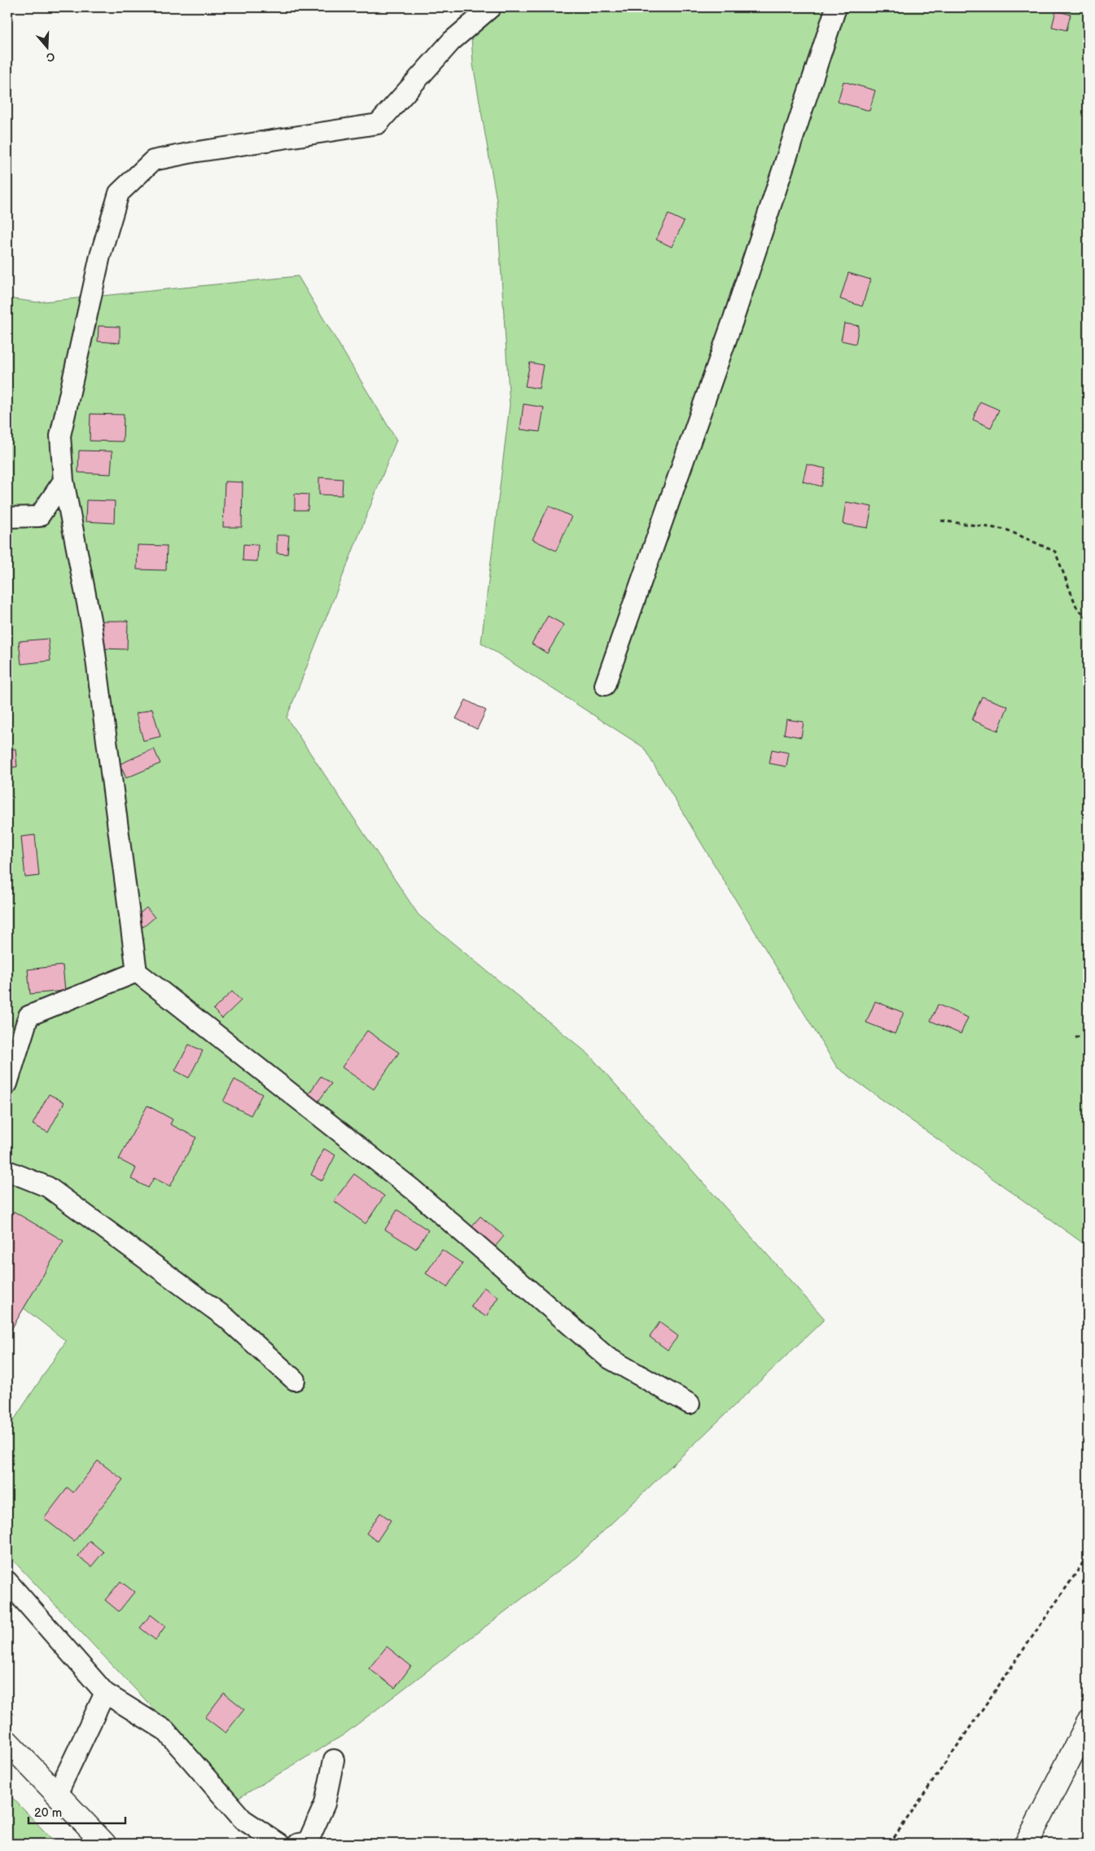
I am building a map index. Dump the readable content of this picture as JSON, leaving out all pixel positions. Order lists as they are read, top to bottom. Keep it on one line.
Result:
{"scale_bar":"20 m","north":"bottom"}
